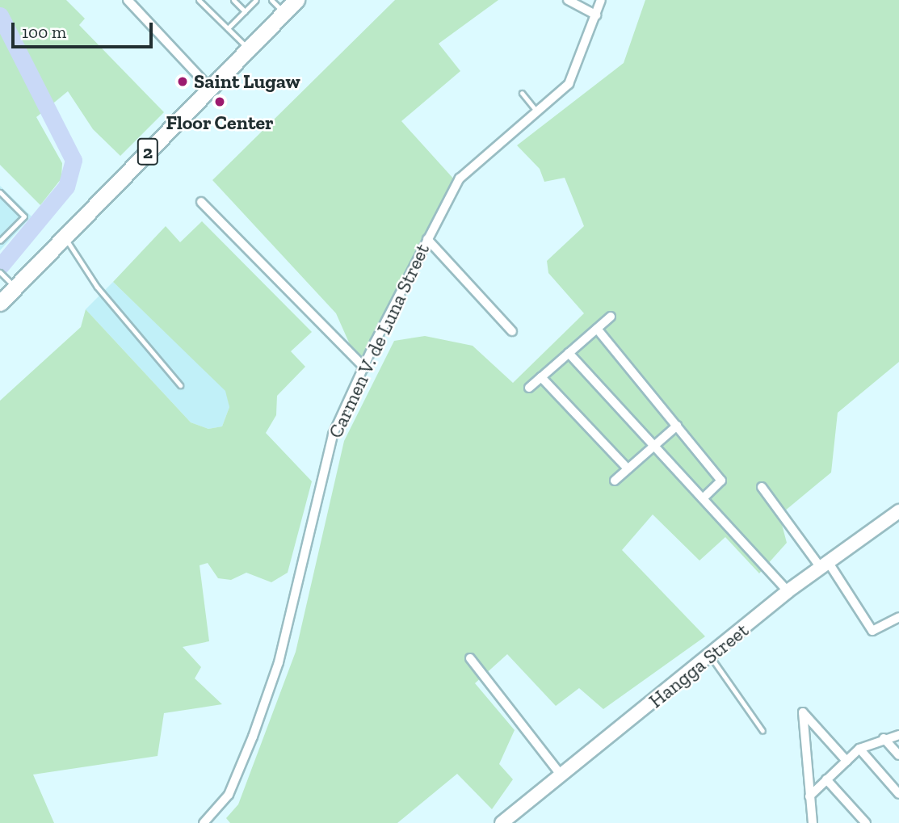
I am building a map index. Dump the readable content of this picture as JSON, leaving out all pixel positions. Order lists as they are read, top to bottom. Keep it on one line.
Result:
{"streets":{"highway":["2"],"street":["Carmen V. de Luna Street","Hangga Street"]},"places":["Saint Lugaw","Floor Center"],"scale_bar":"100 m"}
